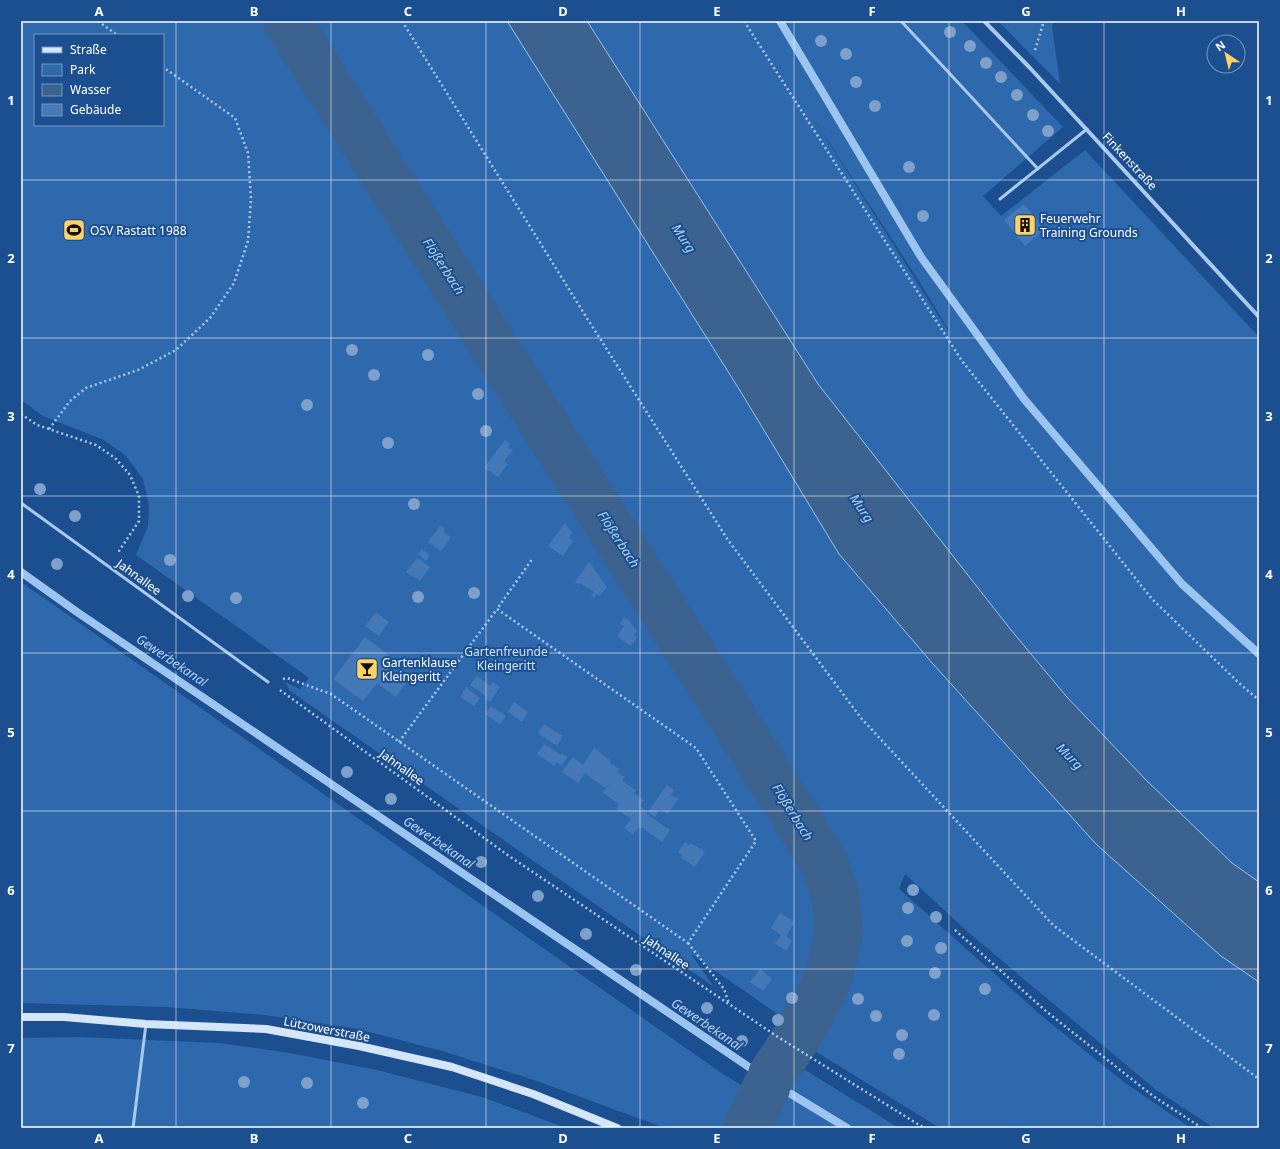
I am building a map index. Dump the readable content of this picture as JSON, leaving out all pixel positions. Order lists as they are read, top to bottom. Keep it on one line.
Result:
{"streets":{"main road":["Lützowerstraße"],"street":["Finkenstraße"],"lane":["Jahnallee"]},"water":["Murg","Flößerbach","Gewerbekanal"],"parks":["Gartenfreunde Kleingeritt"],"places":{"building":["Feuerwehr Training Grounds"],"sports":["OSV Rastatt 1988"],"bar":["Gartenklause Kleingeritt"]},"legend":["Straße","Park","Wasser","Gebäude"],"north":"top left","grid":{"columns":["A","B","C","D","E","F","G","H"],"rows":["1","2","3","4","5","6","7"]}}
